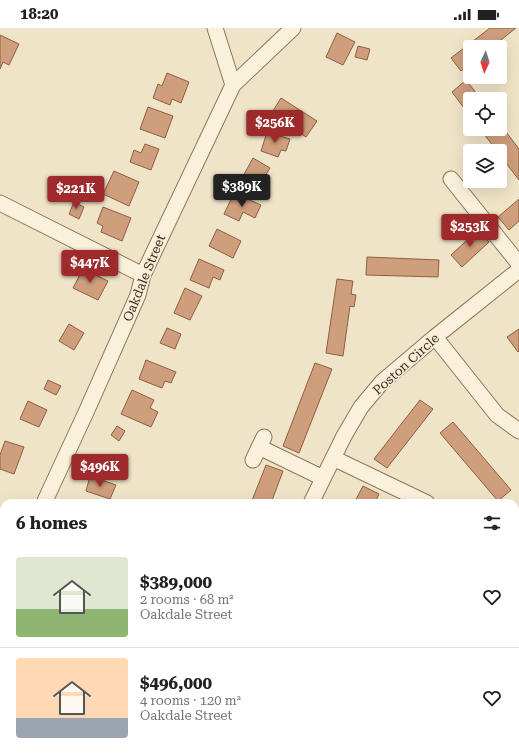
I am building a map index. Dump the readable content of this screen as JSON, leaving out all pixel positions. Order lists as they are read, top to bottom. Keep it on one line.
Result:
{"streets":{"street":["Oakdale Street","Poston Circle"]},"north":"bottom","page":{"status":"18:20","price":["$256K","$389K","$221K","$253K","$447K","$496K"],"heading":"6 homes","list":[{"name":"$389,000","note":"2 rooms · 68 m² · Oakdale Street"},{"name":"$496,000","note":"4 rooms · 120 m² · Oakdale Street"}]}}
